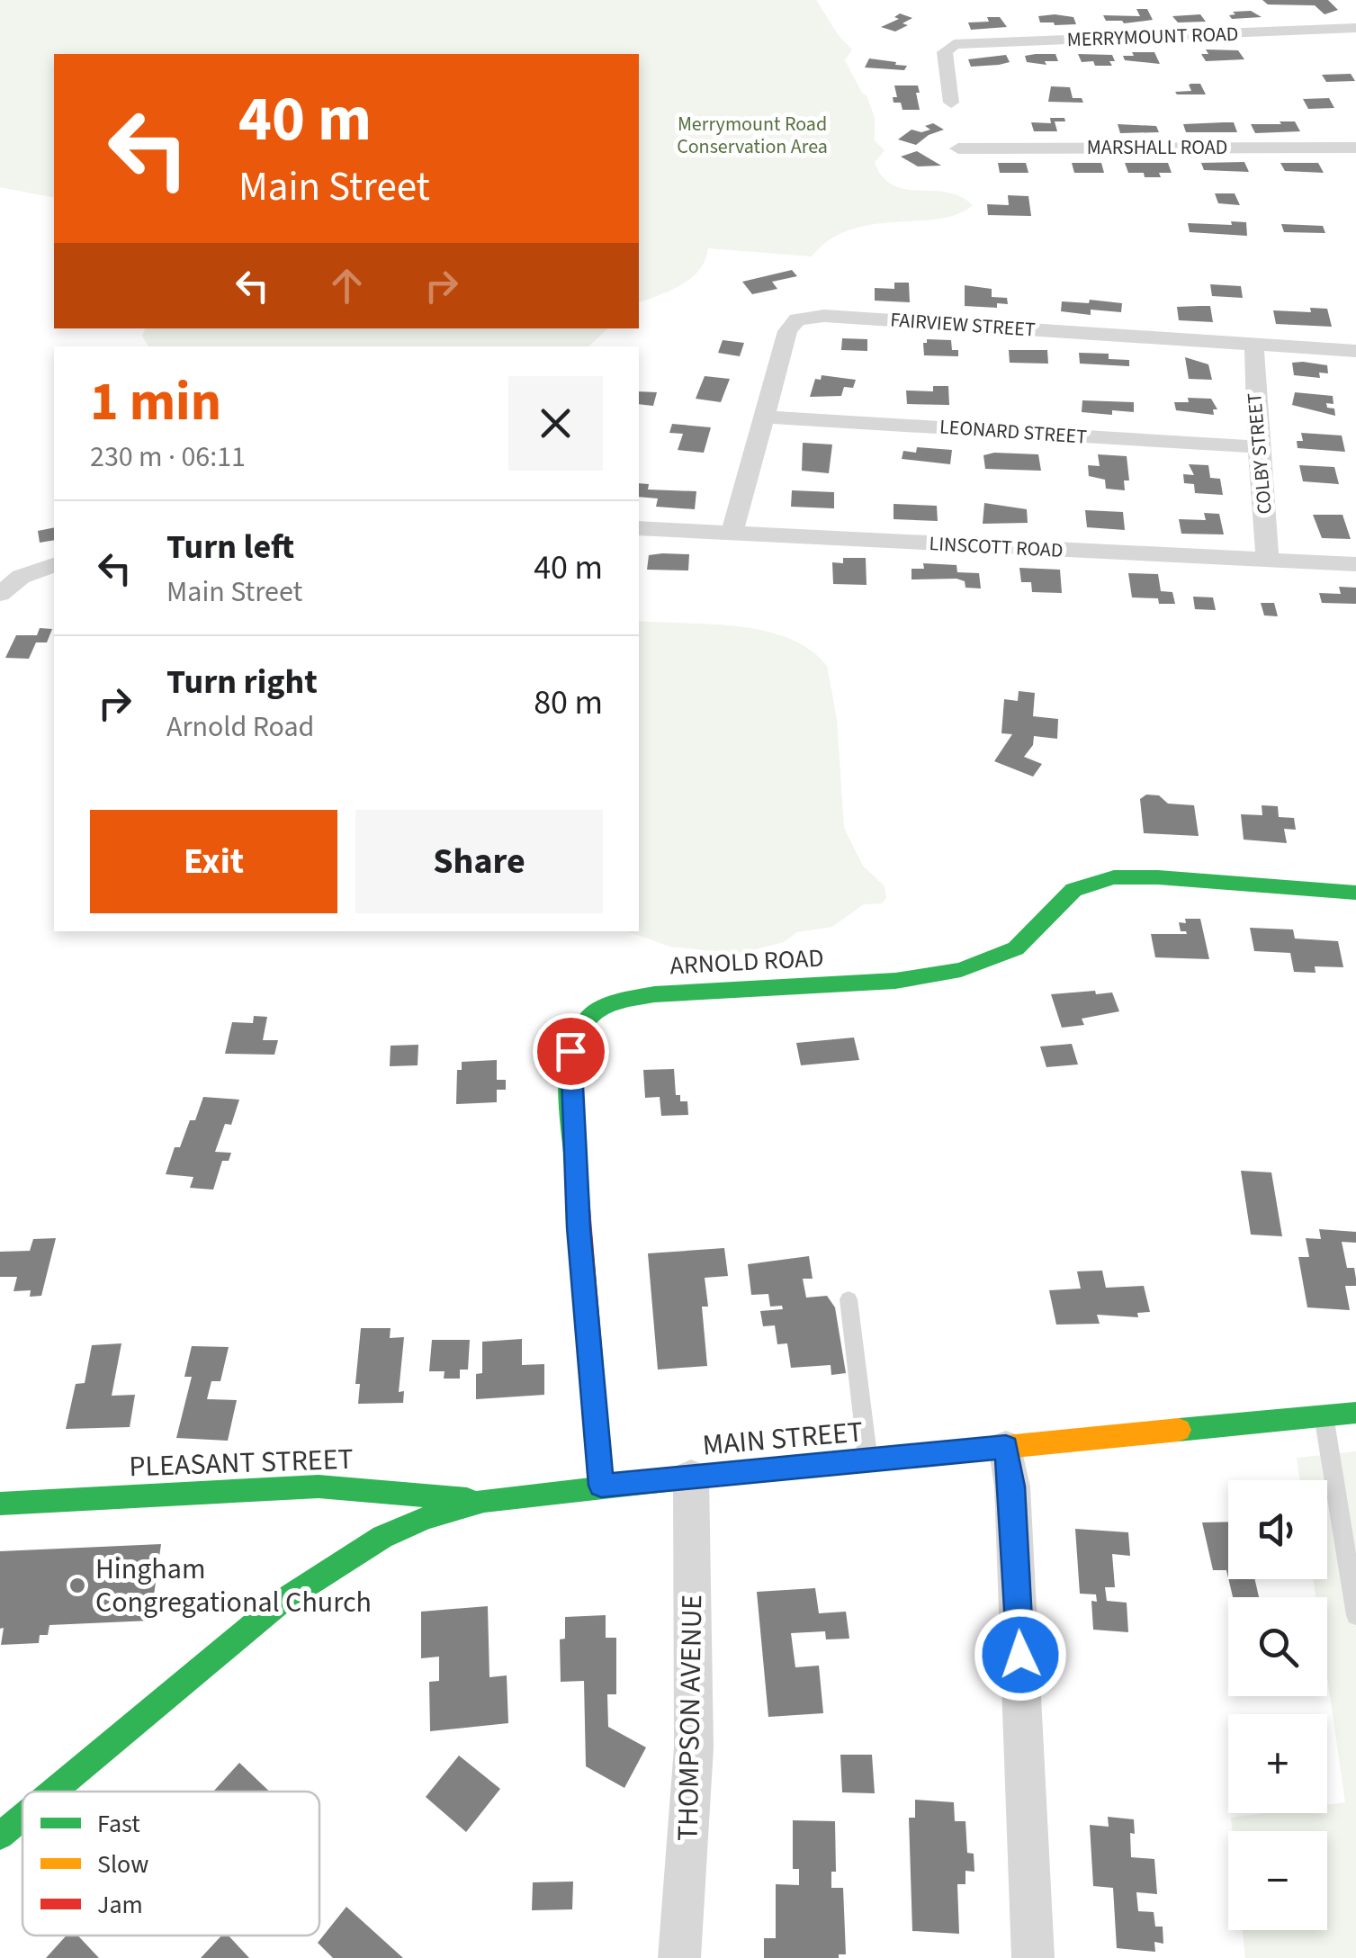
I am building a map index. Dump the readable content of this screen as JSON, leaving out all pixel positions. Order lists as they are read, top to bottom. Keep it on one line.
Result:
{"streets":{"street":["MERRYMOUNT ROAD","MARSHALL ROAD","FAIRVIEW STREET","LEONARD STREET","COLBY STREET","LINSCOTT ROAD","ARNOLD ROAD","MAIN STREET","PLEASANT STREET","THOMPSON AVENUE"]},"crossings":[["FAIRVIEW STREET","LEONARD STREET"],["FAIRVIEW STREET","COLBY STREET"],["FAIRVIEW STREET","LINSCOTT ROAD"],["LEONARD STREET","COLBY STREET"],["COLBY STREET","LINSCOTT ROAD"],["ARNOLD ROAD","MAIN STREET"],["MAIN STREET","PLEASANT STREET"],["MAIN STREET","THOMPSON AVENUE"]],"parks":["Merrymount Road Conservation Area"],"places":["Hingham Congregational Church"],"legend":["Fast","Slow","Jam"],"page":{"turn":["40 m","Main Street"],"heading":["1 min","230 m · 06:11"],"list":[{"name":"Turn left","note":"Main Street","value":"40 m"},{"name":"Turn right","note":"Arnold Road","value":"80 m"}],"buttons":["Exit","Share"],"map_buttons":["+","−"]}}
